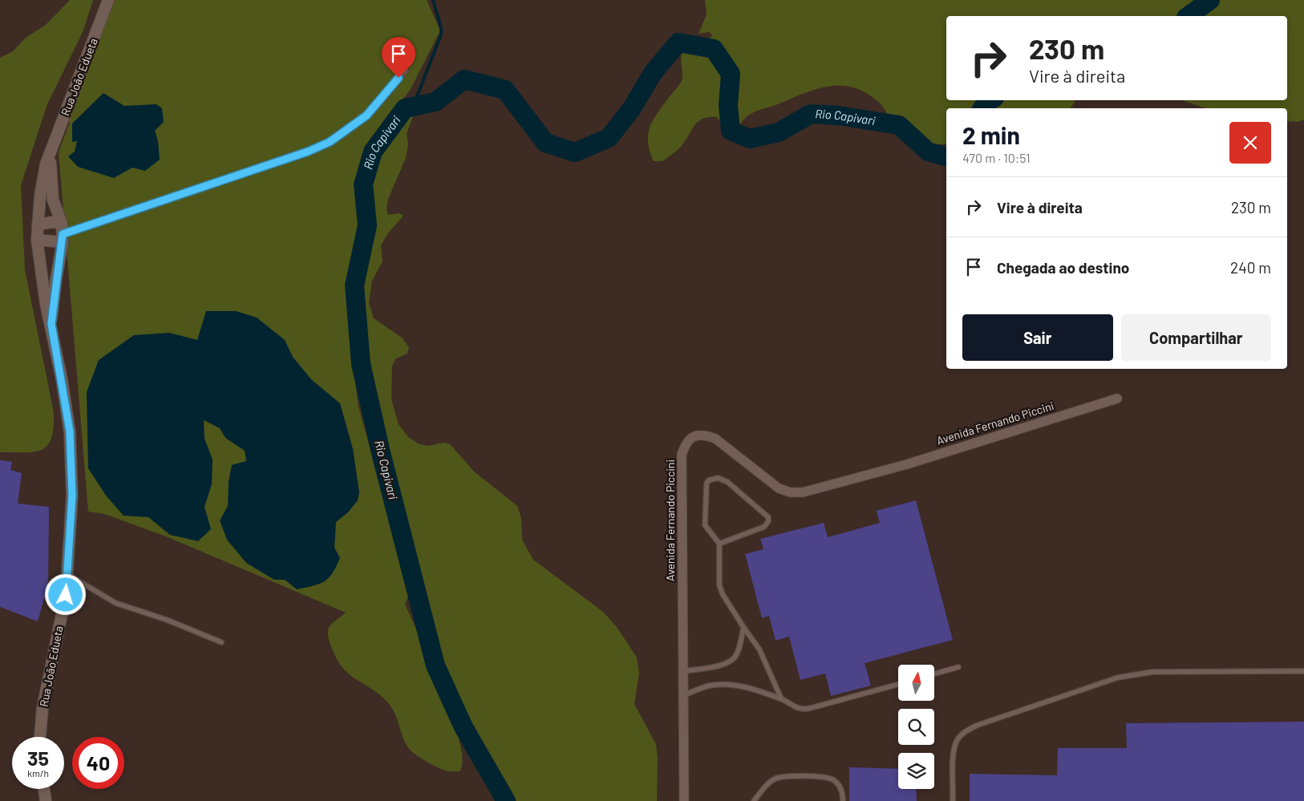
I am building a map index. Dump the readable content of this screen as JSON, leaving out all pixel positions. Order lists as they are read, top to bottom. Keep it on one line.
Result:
{"streets":{"street":["Rua João Edueta","Avenida Fernando Piccini"]},"water":["Rio Capivari"],"north":"top","page":{"turn":["230 m","Vire à direita"],"heading":["2 min","470 m · 10:51"],"list":[{"name":"Vire à direita","value":"230 m"},{"name":"Chegada ao destino","value":"240 m"}],"buttons":["Sair","Compartilhar"],"speed":"35 km/h","limit":"40"}}
